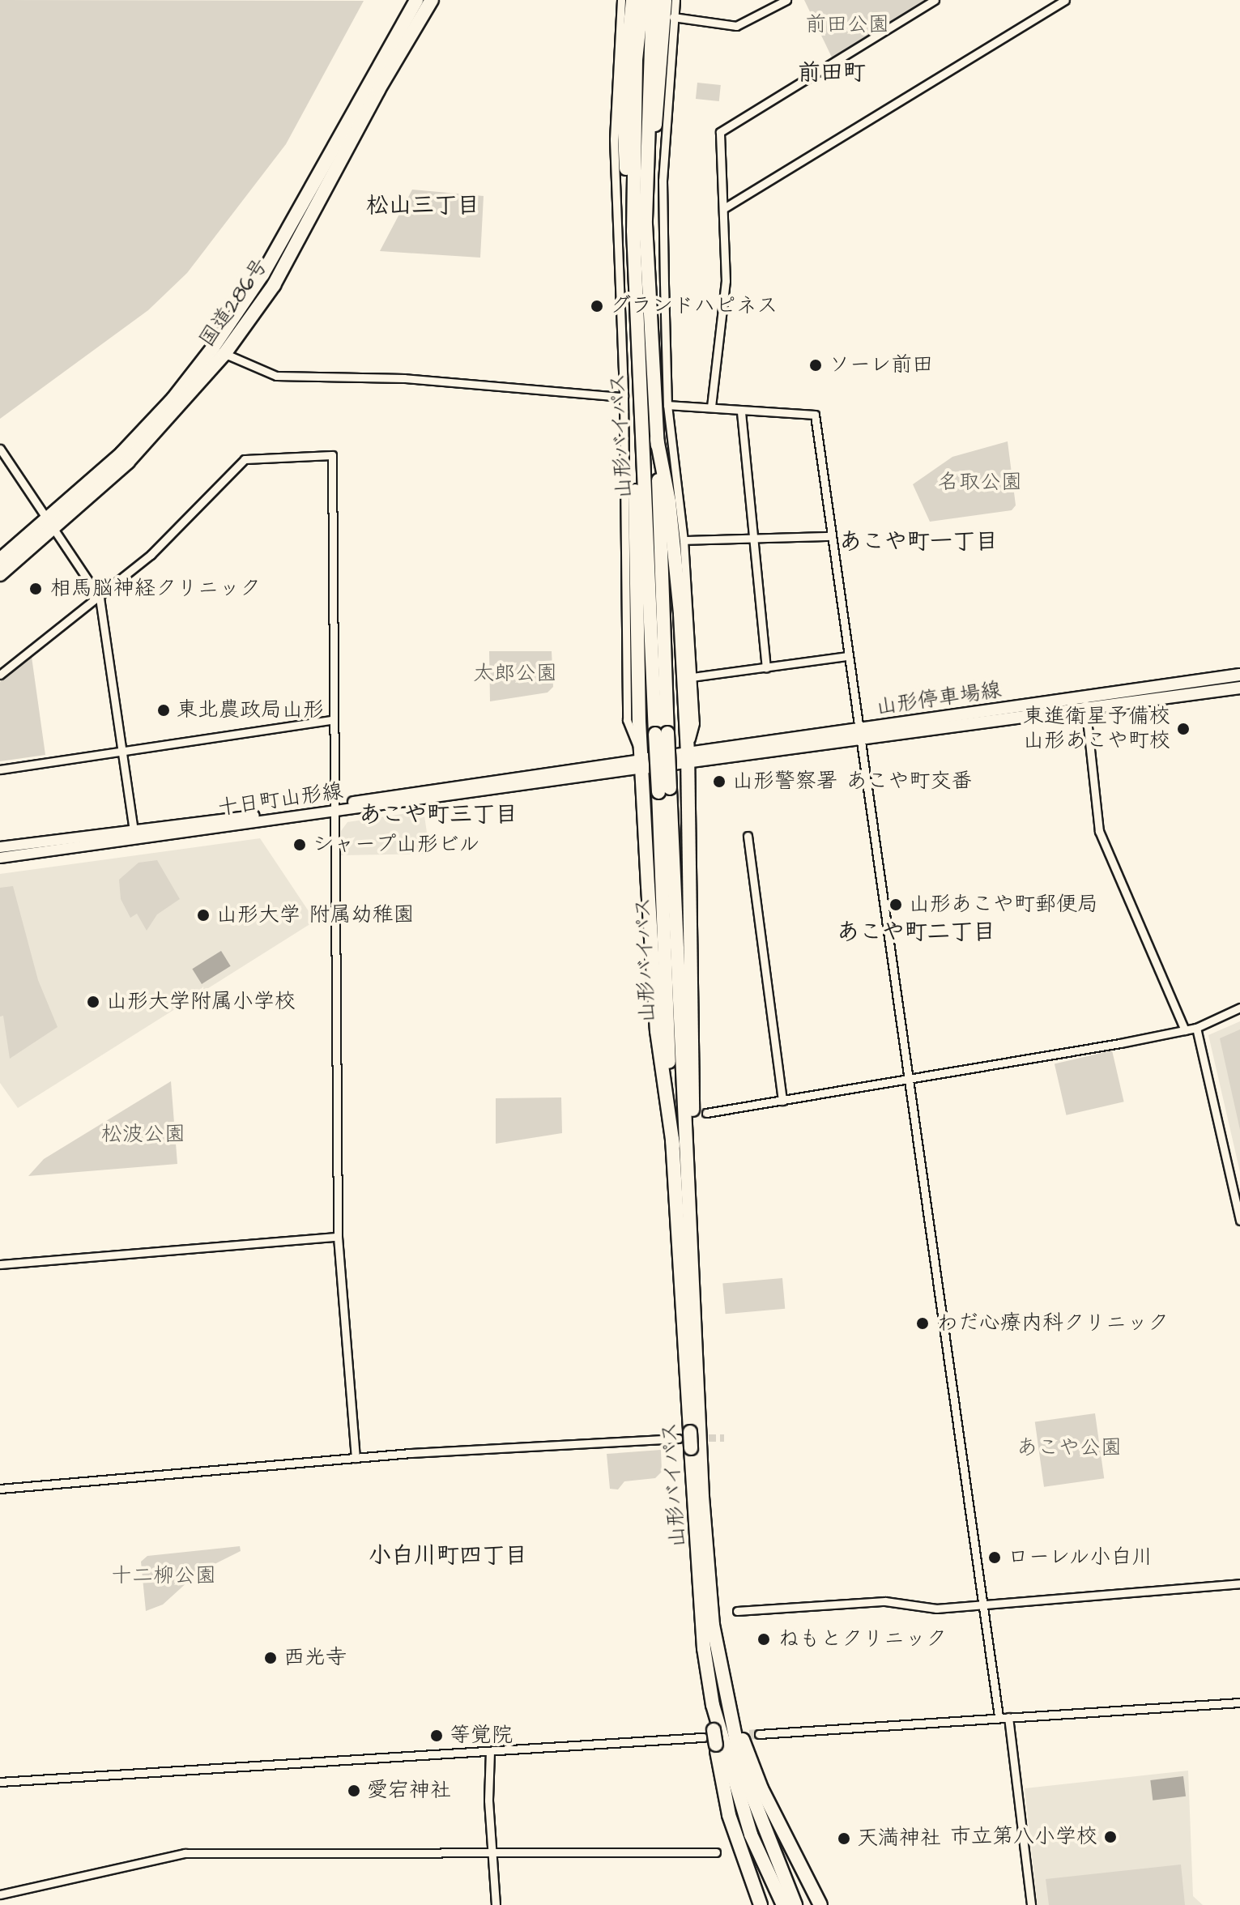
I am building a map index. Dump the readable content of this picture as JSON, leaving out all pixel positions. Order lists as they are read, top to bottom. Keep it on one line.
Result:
{"streets":{"highway":["国道286号","山形バイパス"],"main road":["山形停車場線","十日町山形線"]},"crossings":[["山形停車場線","十日町山形線"]],"districts":["前田町","松山三丁目","あこや町一丁目","あこや町三丁目","あこや町二丁目","小白川町四丁目"],"parks":["前田公園","名取公園","太郎公園","松波公園","あこや公園","十二柳公園"],"places":["グランドハピネス","ソーレ前田","相馬脳神経クリニック","東北農政局山形","東進衛星予備校 山形あこや町校","山形警察署 あこや町交番","シャープ山形ビル","山形あこや町郵便局","山形大学 附属幼稚園","山形大学附属小学校","わだ心療内科クリニック","ローレル小白川","ねもとクリニック","西光寺","等覚院","愛宕神社","市立第八小学校","天満神社"]}
